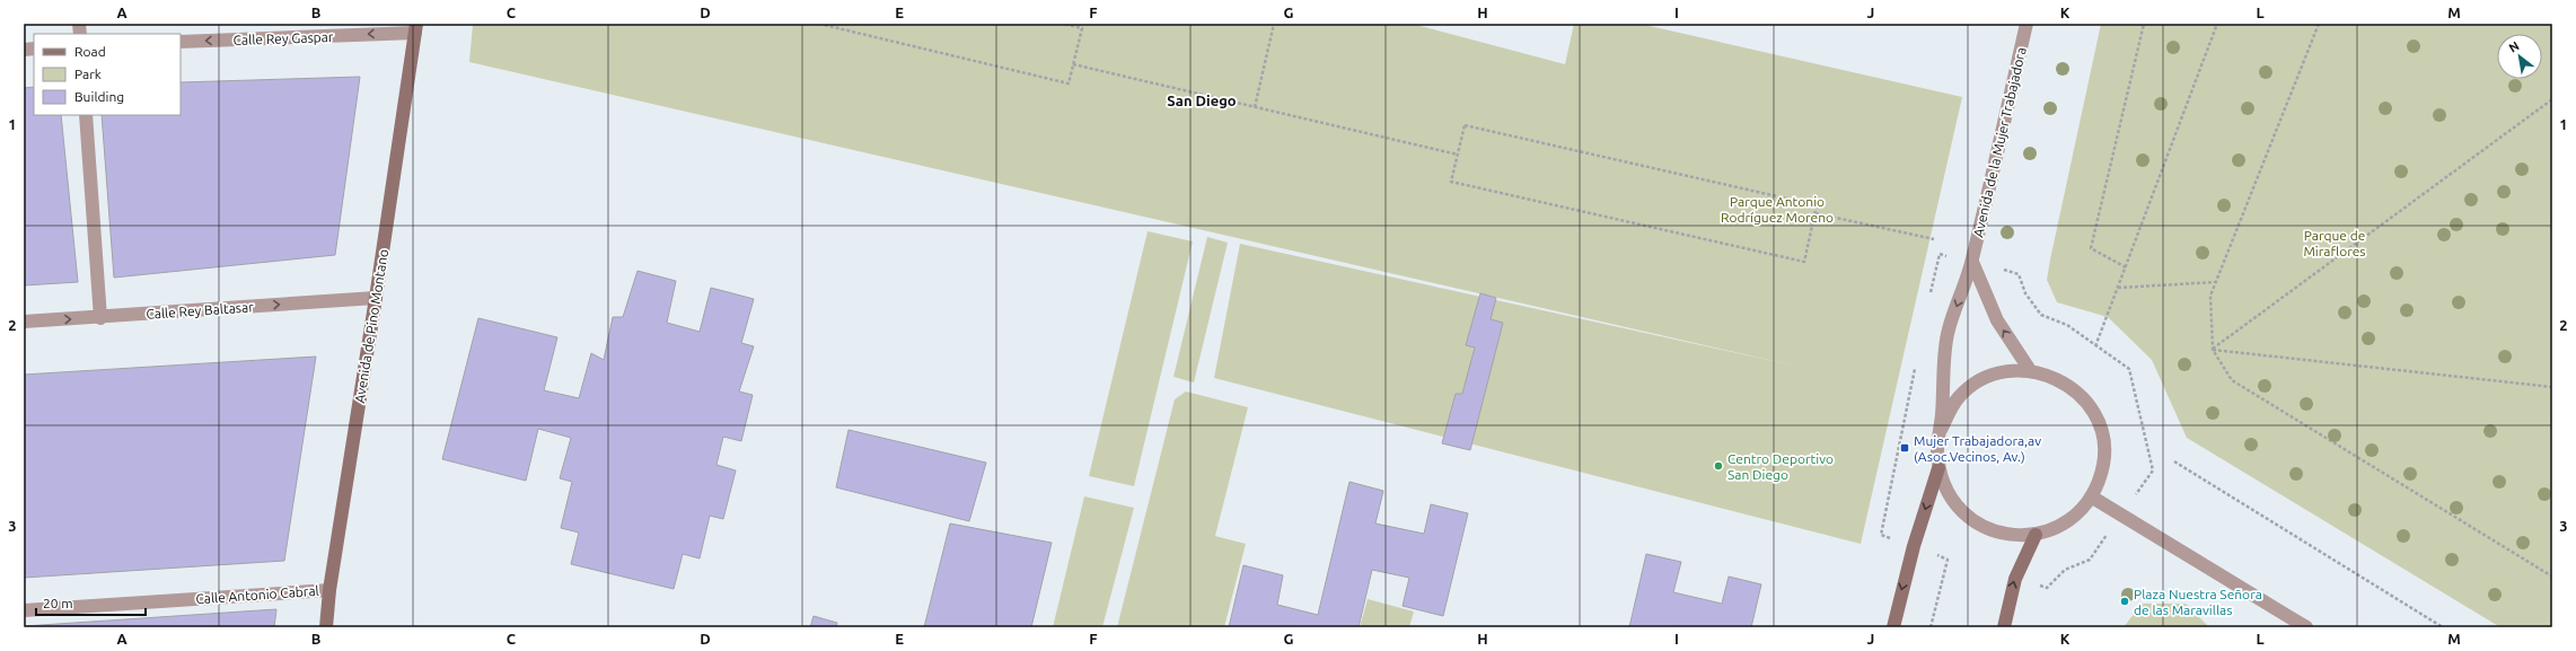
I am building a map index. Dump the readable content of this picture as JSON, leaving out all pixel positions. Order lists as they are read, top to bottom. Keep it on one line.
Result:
{"streets":{"street":["Calle Rey Gaspar","Avenida de la Mujer Trabajadora","Calle Rey Baltasar","Avenida de Pino Montano","Calle Antonio Cabral"]},"crossings":[["Calle Rey Gaspar","Avenida de Pino Montano"],["Calle Rey Baltasar","Avenida de Pino Montano"],["Avenida de Pino Montano","Calle Antonio Cabral"]],"one_way":["Calle Rey Gaspar","Avenida de la Mujer Trabajadora","Calle Rey Baltasar"],"districts":["San Diego"],"parks":["Parque Antonio Rodríguez Moreno","Parque de Miraflores"],"places":{"transit":["Mujer Trabajadora,av (Asoc.Vecinos, Av.)"],"other":["Centro Deportivo San Diego","Plaza Nuestra Señora de las Maravillas"]},"legend":["Road","Park","Building"],"scale_bar":"20 m","north":"top left","grid":{"columns":["A","B","C","D","E","F","G","H","I","J","K","L","M"],"rows":["1","2","3"]}}
